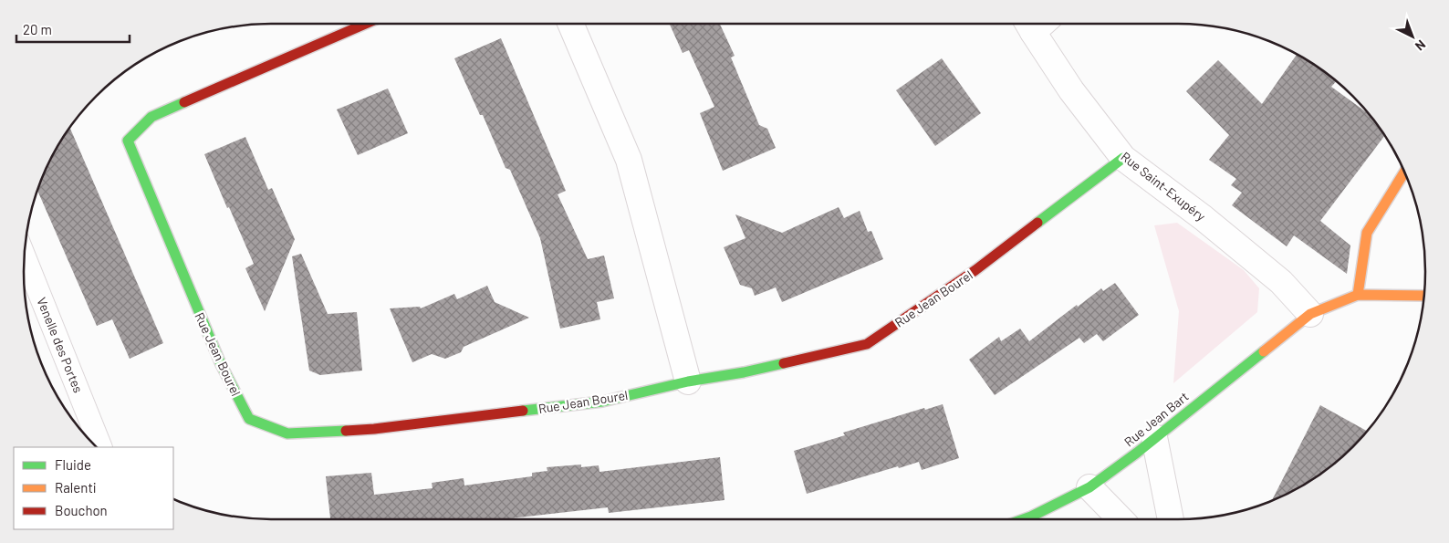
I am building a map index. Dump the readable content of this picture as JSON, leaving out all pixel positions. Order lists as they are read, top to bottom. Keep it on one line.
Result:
{"streets":{"street":["Rue Saint-Exupéry","Rue Jean Bourel","Rue Jean Bart"],"lane":["Venelle des Portes"]},"crossings":[["Rue Saint-Exupéry","Rue Jean Bourel"],["Rue Saint-Exupéry","Rue Jean Bart"]],"legend":["Fluide","Ralenti","Bouchon"],"scale_bar":"20 m","north":"bottom right"}
